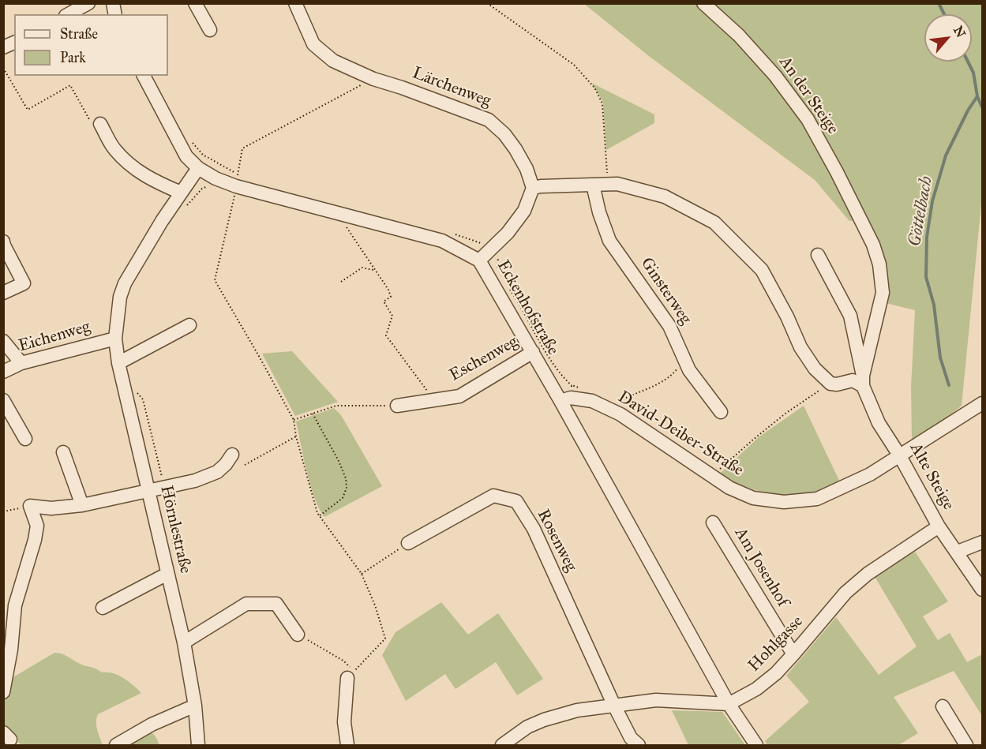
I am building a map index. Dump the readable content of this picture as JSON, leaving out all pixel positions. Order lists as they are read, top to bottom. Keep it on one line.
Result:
{"streets":{"street":["Lärchenweg","An der Steige","Ginsterweg","Eckenhofstraße","Eichenweg","Eschenweg","David-Deiber-Straße","Alte Steige","Hörnlestraße","Rosenweg","Am Josenhof","Hohlgasse"]},"crossings":[["An der Steige","Alte Steige"],["Eckenhofstraße","Eschenweg"],["Eckenhofstraße","David-Deiber-Straße"],["Eckenhofstraße","Hörnlestraße"],["Eckenhofstraße","Hohlgasse"],["Eichenweg","Hörnlestraße"],["David-Deiber-Straße","Alte Steige"],["Alte Steige","Hohlgasse"],["Am Josenhof","Hohlgasse"]],"water":["Göttelbach"],"legend":["Straße","Park"],"north":"top right"}
